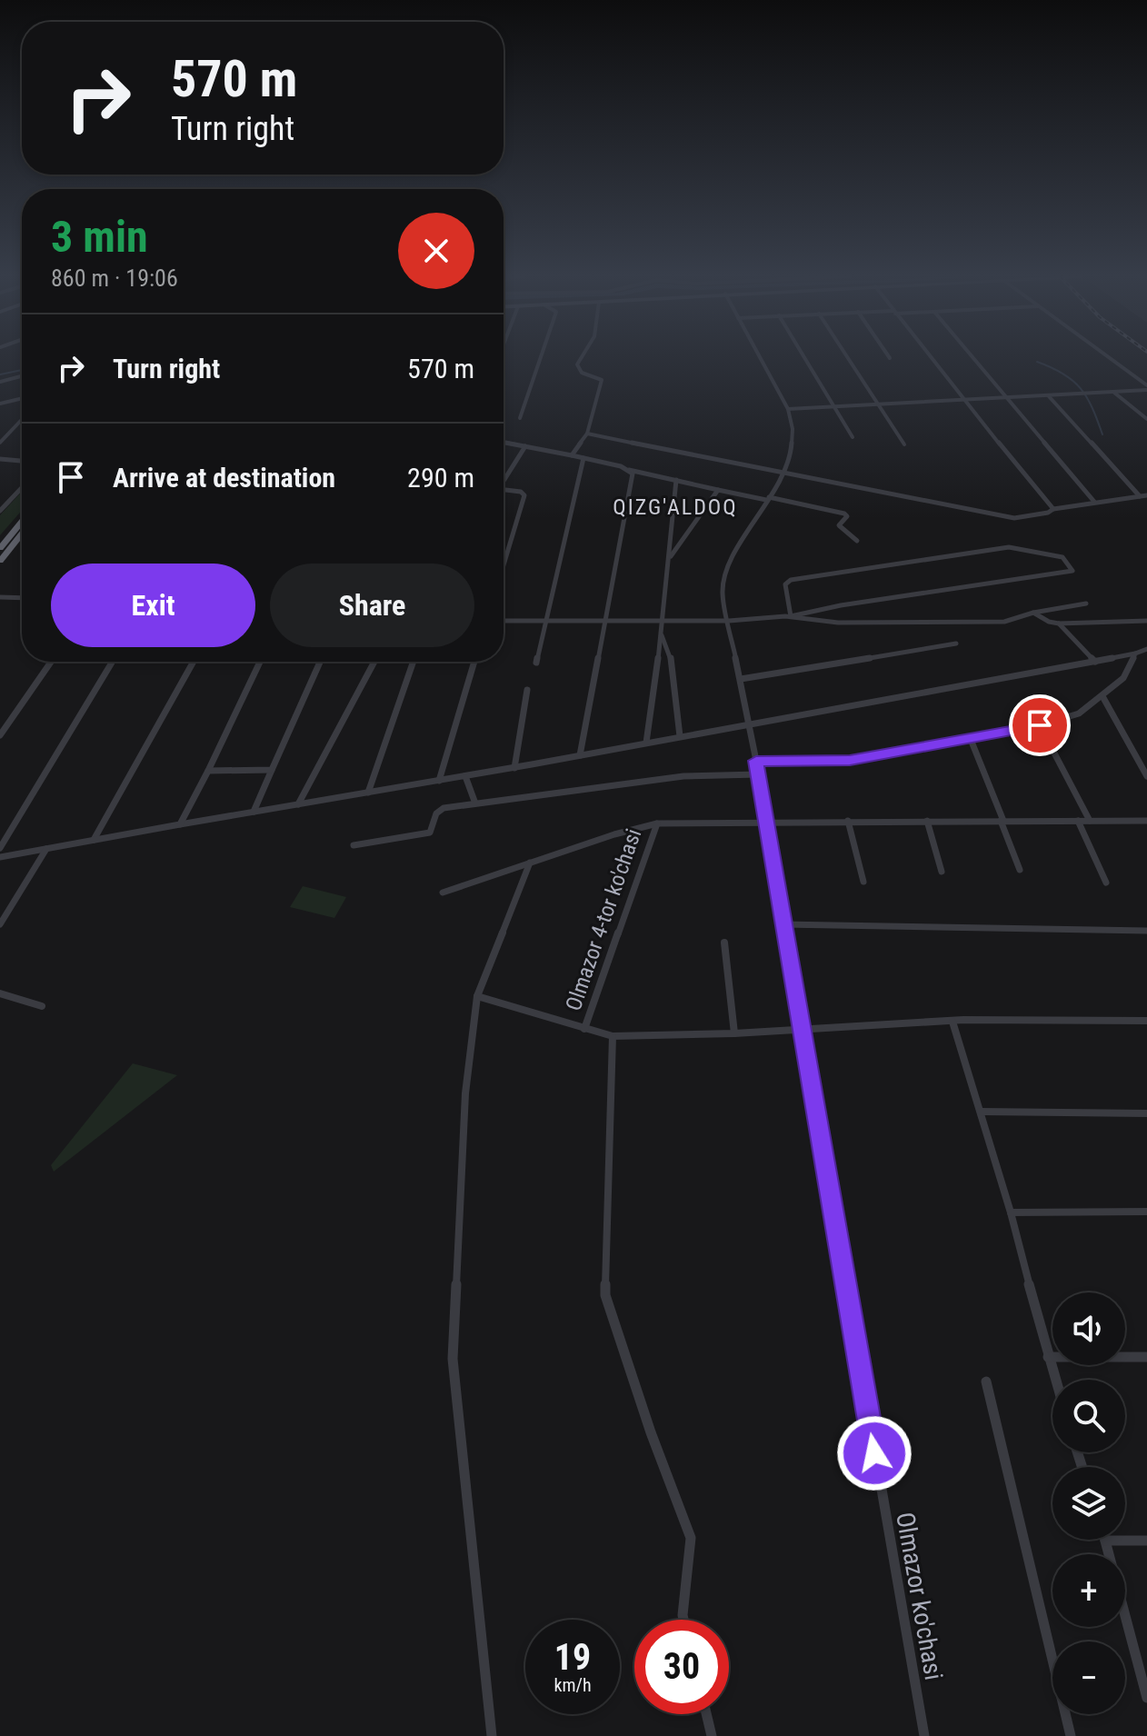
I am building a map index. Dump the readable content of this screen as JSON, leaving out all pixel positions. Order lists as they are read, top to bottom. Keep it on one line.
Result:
{"streets":{"street":["Olmazor 4-tor ko'chasi","Olmazor ko'chasi"]},"districts":["QIZG'ALDOQ"],"page":{"turn":["570 m","Turn right"],"heading":["3 min","860 m · 19:06"],"list":[{"name":"Turn right","value":"570 m"},{"name":"Arrive at destination","value":"290 m"}],"buttons":["Exit","Share"],"map_buttons":["+","−"],"speed":"19 km/h","limit":"30"}}
